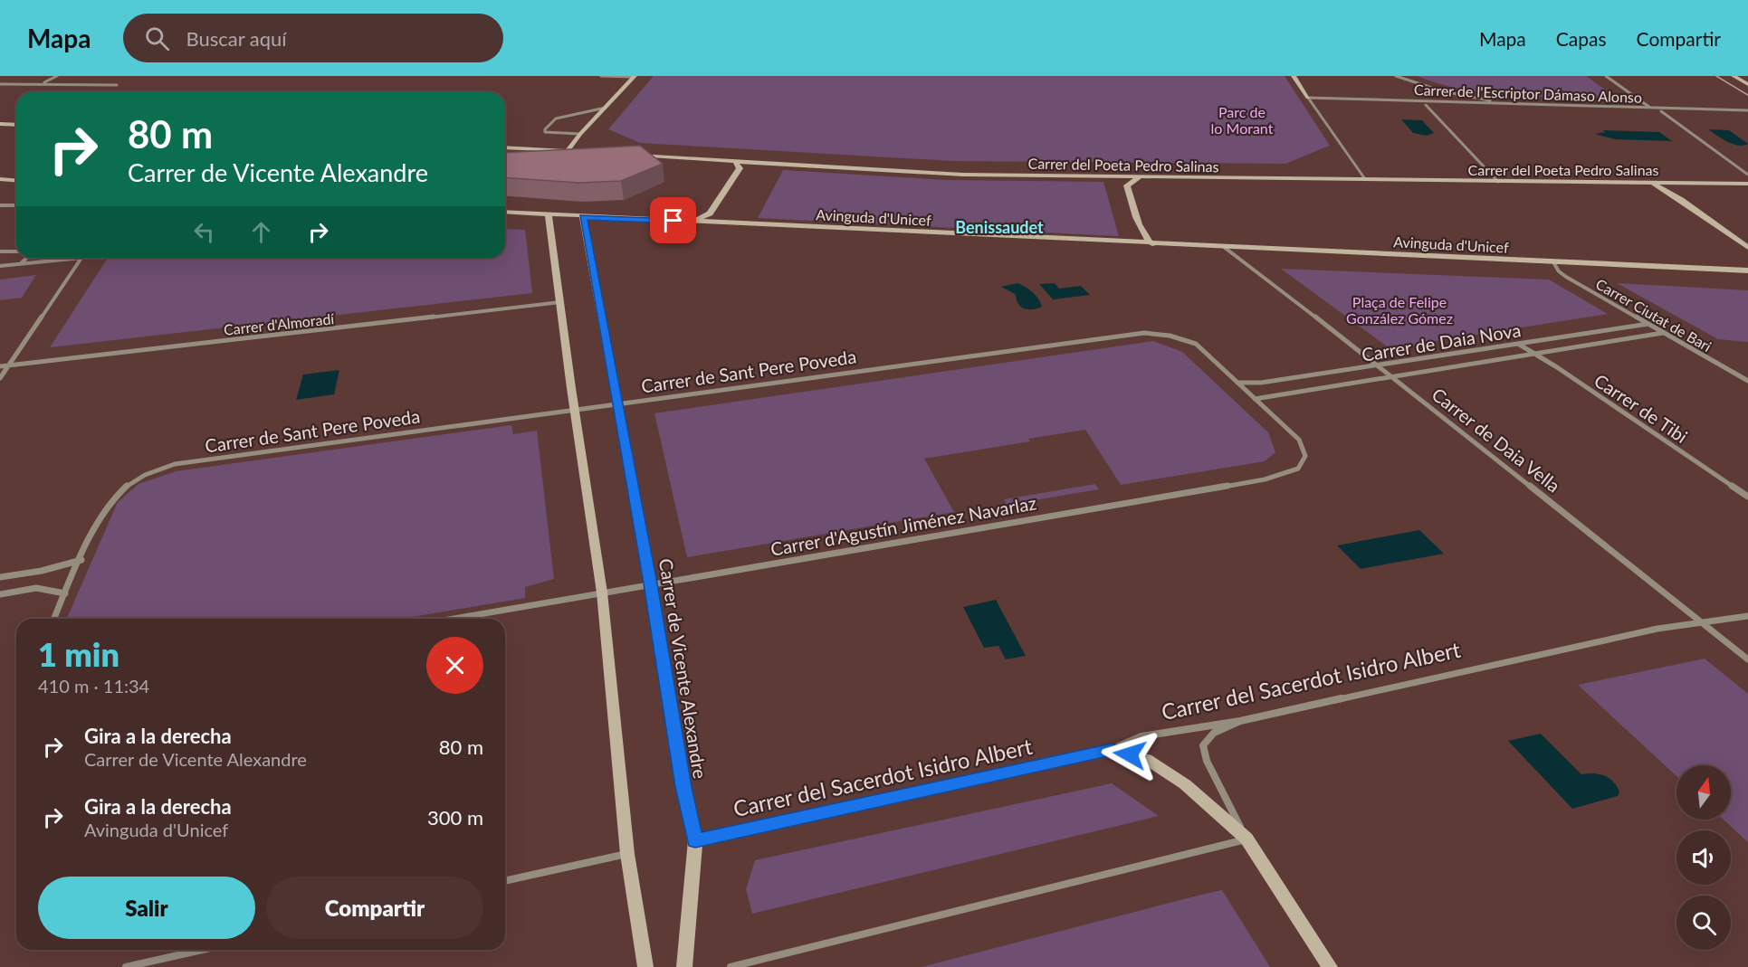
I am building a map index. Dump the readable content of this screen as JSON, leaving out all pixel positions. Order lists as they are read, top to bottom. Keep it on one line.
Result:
{"streets":{"main road":["Carrer del Poeta Pedro Salinas","Avinguda d'Unicef","Carrer de Vicente Alexandre","Carrer del Sacerdot Isidro Albert"],"street":["Carrer de l'Escriptor Dámaso Alonso","Carrer Ciutat de Bari","Carrer d'Almoradí","Carrer de Daia Nova","Carrer de Sant Pere Poveda","Carrer de Tibi","Carrer de Daia Vella","Carrer d'Agustín Jiménez Navarlaz"]},"crossings":[["Avinguda d'Unicef","Carrer Ciutat de Bari"],["Avinguda d'Unicef","Carrer de Daia Vella"],["Avinguda d'Unicef","Carrer de Vicente Alexandre"],["Carrer Ciutat de Bari","Carrer de Daia Nova"],["Carrer de Daia Nova","Carrer de Sant Pere Poveda"],["Carrer de Daia Nova","Carrer de Tibi"],["Carrer de Daia Nova","Carrer de Daia Vella"],["Carrer de Daia Nova","Carrer d'Agustín Jiménez Navarlaz"],["Carrer de Sant Pere Poveda","Carrer d'Agustín Jiménez Navarlaz"],["Carrer de Sant Pere Poveda","Carrer de Vicente Alexandre"],["Carrer de Daia Vella","Carrer del Sacerdot Isidro Albert"],["Carrer d'Agustín Jiménez Navarlaz","Carrer de Vicente Alexandre"],["Carrer de Vicente Alexandre","Carrer del Sacerdot Isidro Albert"]],"districts":["Benissaudet"],"parks":["Parc de lo Morant","Plaça de Felipe González Gómez"],"north":"top","page":{"header":"Mapa","search":"Buscar aquí","nav":["Mapa","Capas","Compartir"],"turn":["80 m","Carrer de Vicente Alexandre"],"heading":["1 min","410 m · 11:34"],"list":[{"name":"Gira a la derecha","note":"Carrer de Vicente Alexandre","value":"80 m"},{"name":"Gira a la derecha","note":"Avinguda d'Unicef","value":"300 m"}],"buttons":["Salir","Compartir"]}}
